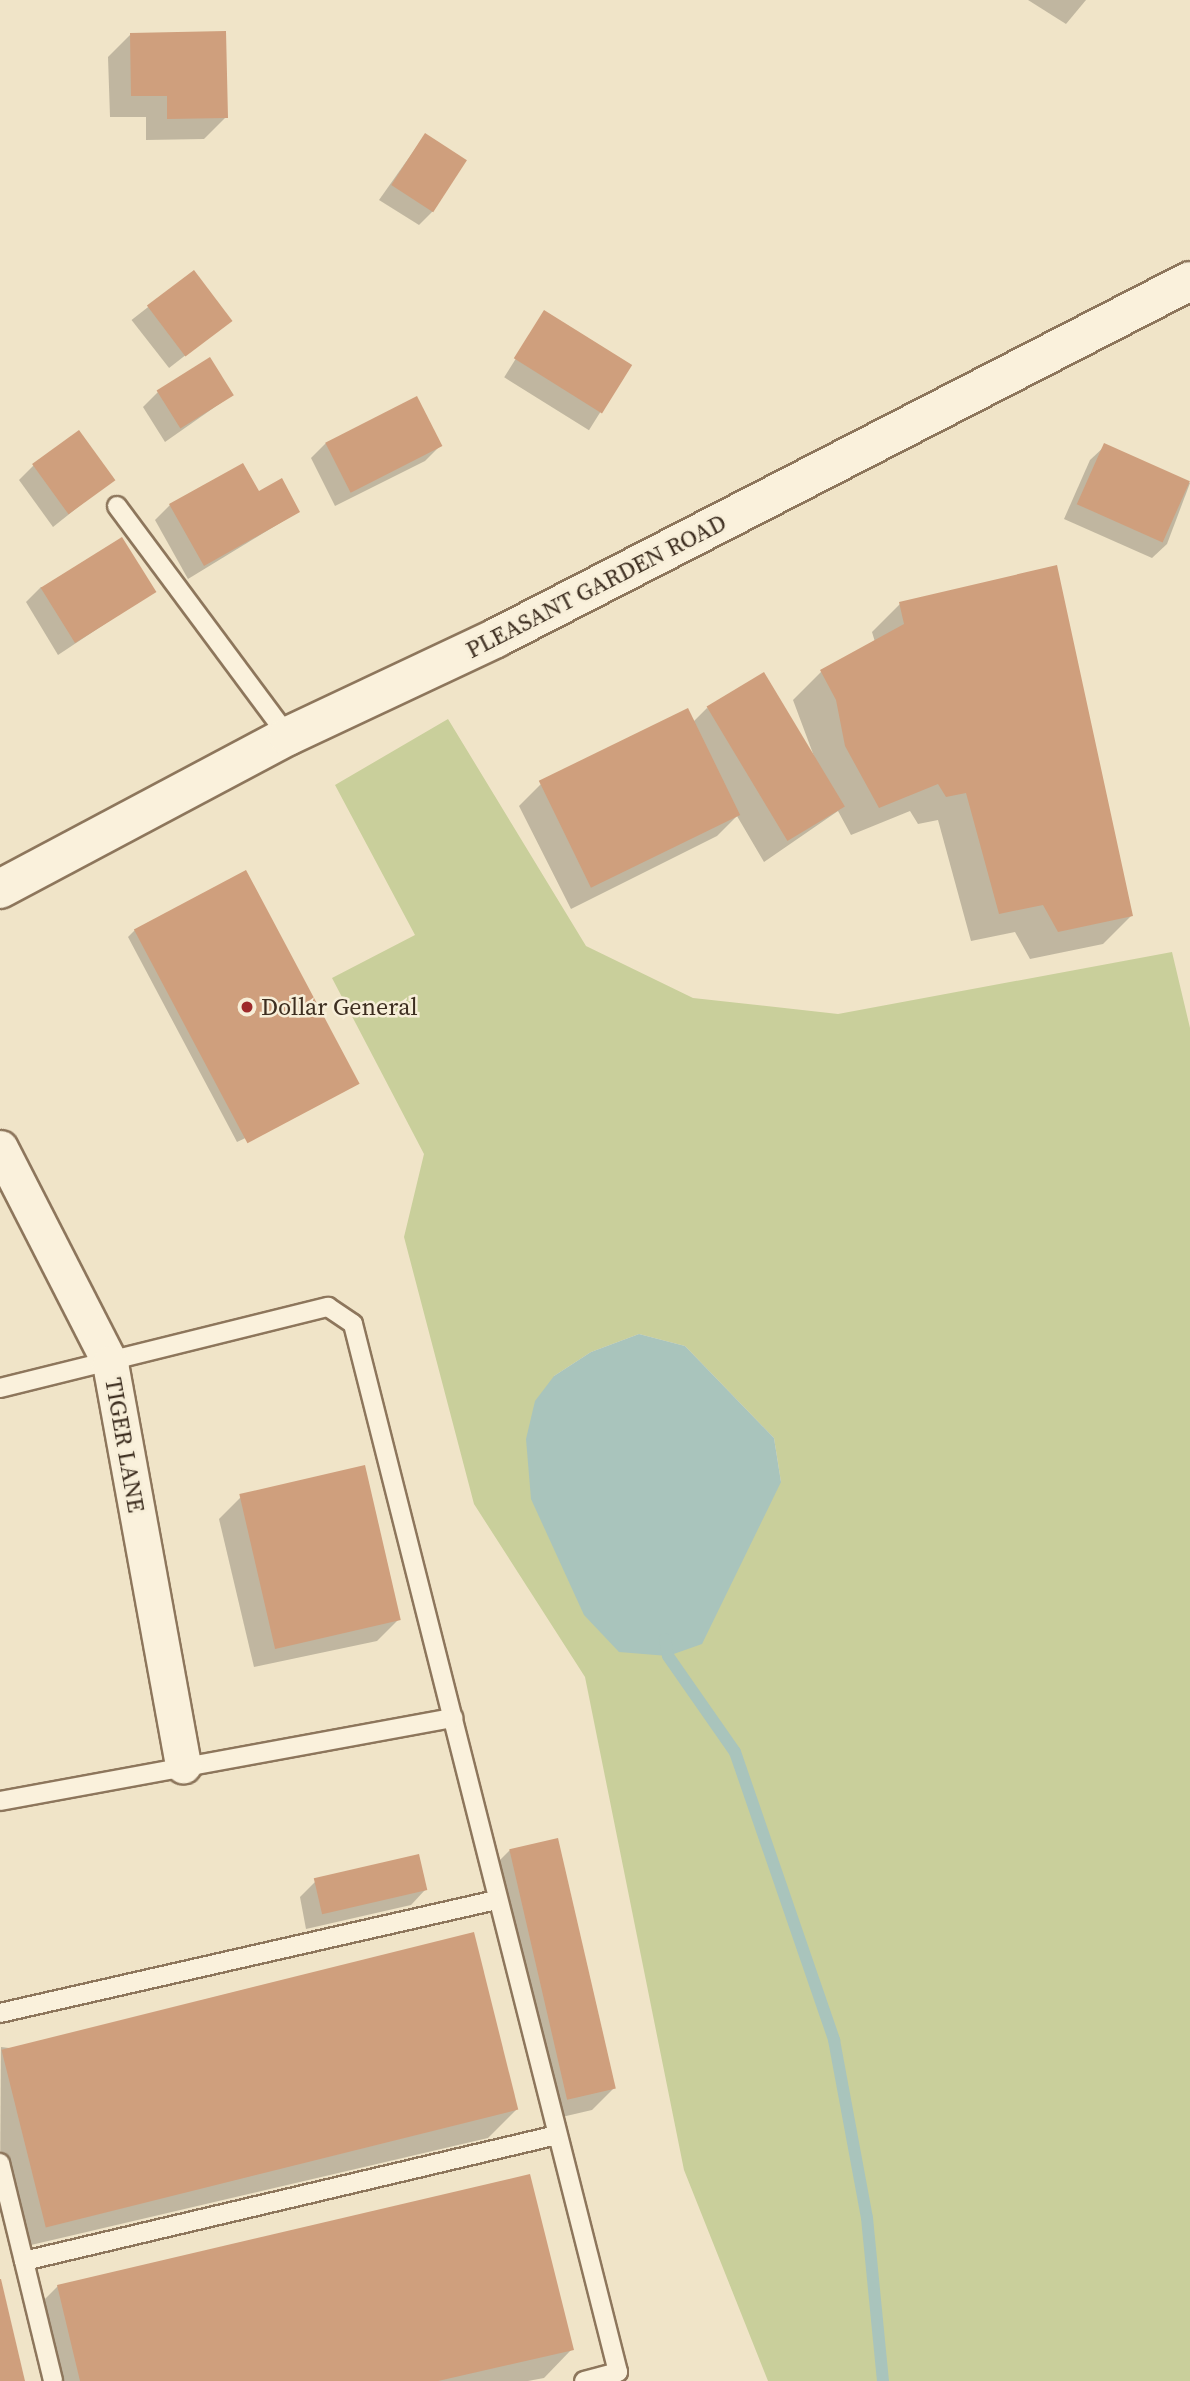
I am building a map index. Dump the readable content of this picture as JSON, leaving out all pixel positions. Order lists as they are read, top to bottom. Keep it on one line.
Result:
{"streets":{"street":["PLEASANT GARDEN ROAD","TIGER LANE"]},"places":["Dollar General"]}
